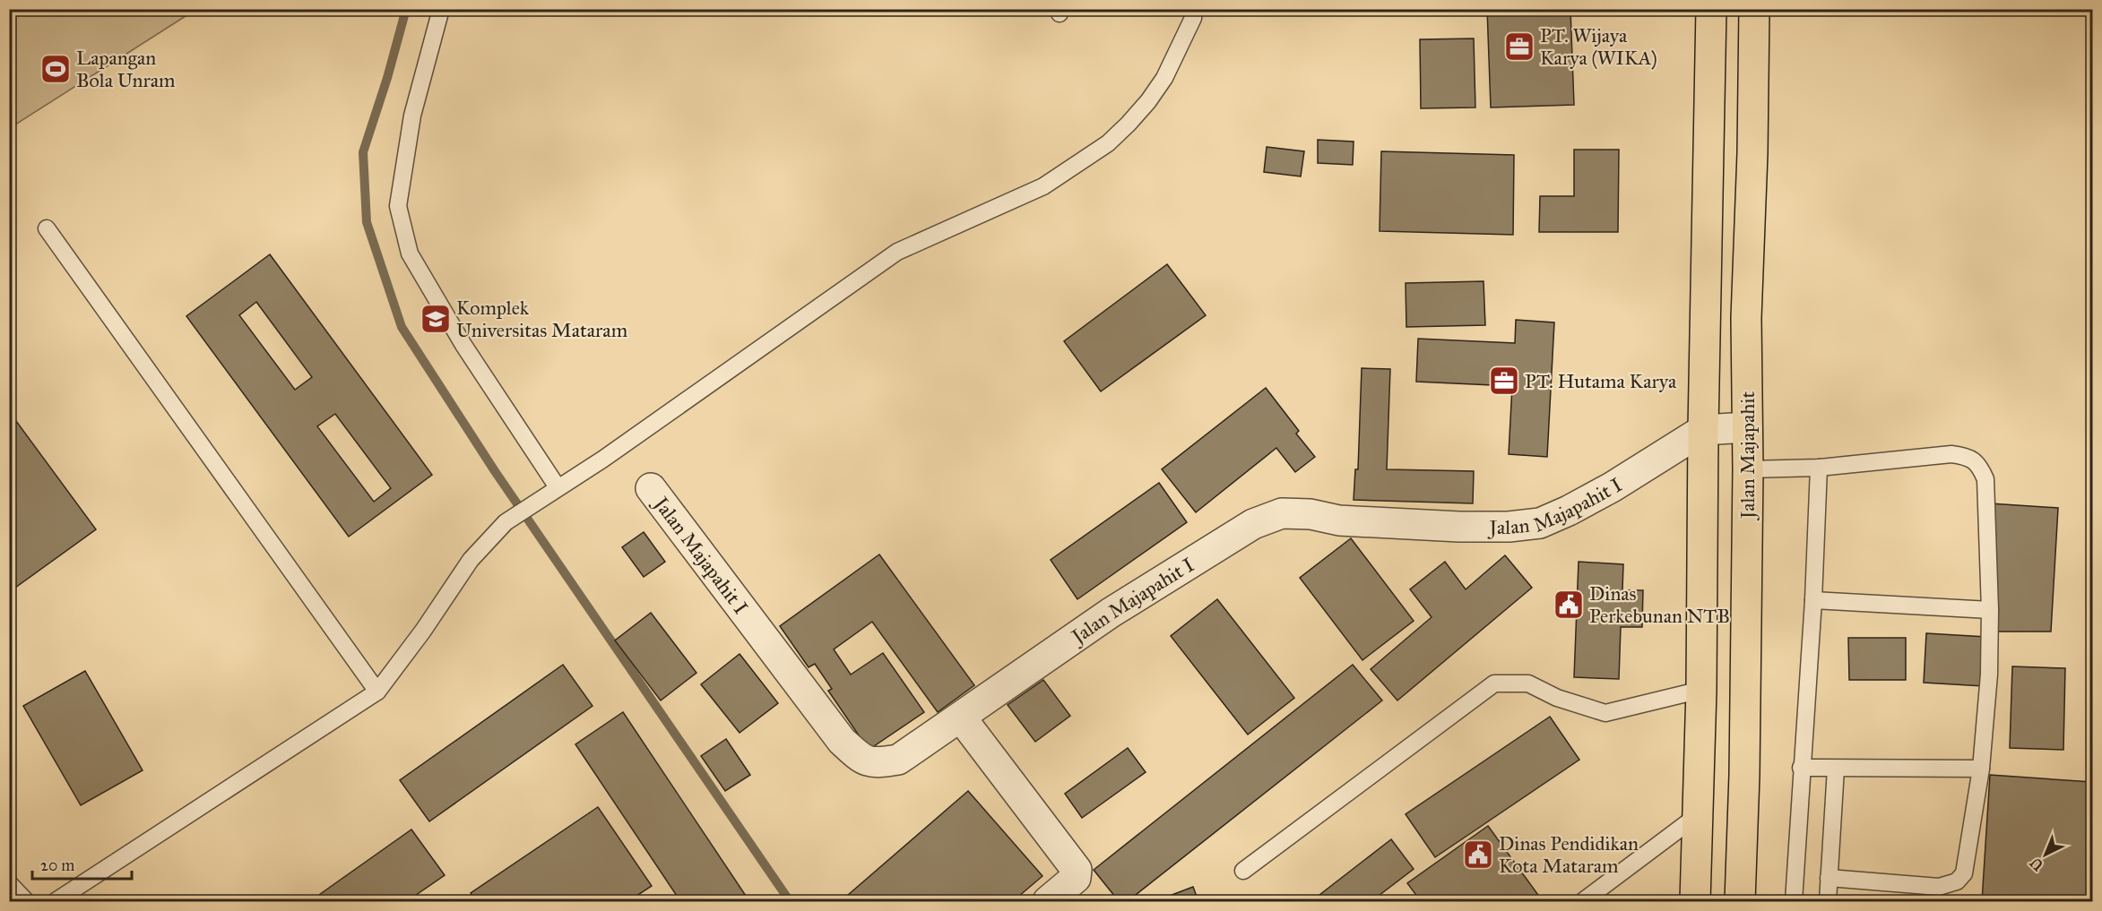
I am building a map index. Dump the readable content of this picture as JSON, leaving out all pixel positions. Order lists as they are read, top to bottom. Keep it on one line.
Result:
{"streets":{"main road":["Jalan Majapahit"],"street":["Jalan Majapahit I"]},"crossings":[["Jalan Majapahit","Jalan Majapahit I"]],"places":{"office":["PT. Wijaya Karya (WIKA)","PT. Hutama Karya"],"sports":["Lapangan Bola Unram"],"school or university":["Komplek Universitas Mataram"],"public building":["Dinas Perkebunan NTB","Dinas Pendidikan Kota Mataram"]},"scale_bar":"20 m","north":"bottom left"}
